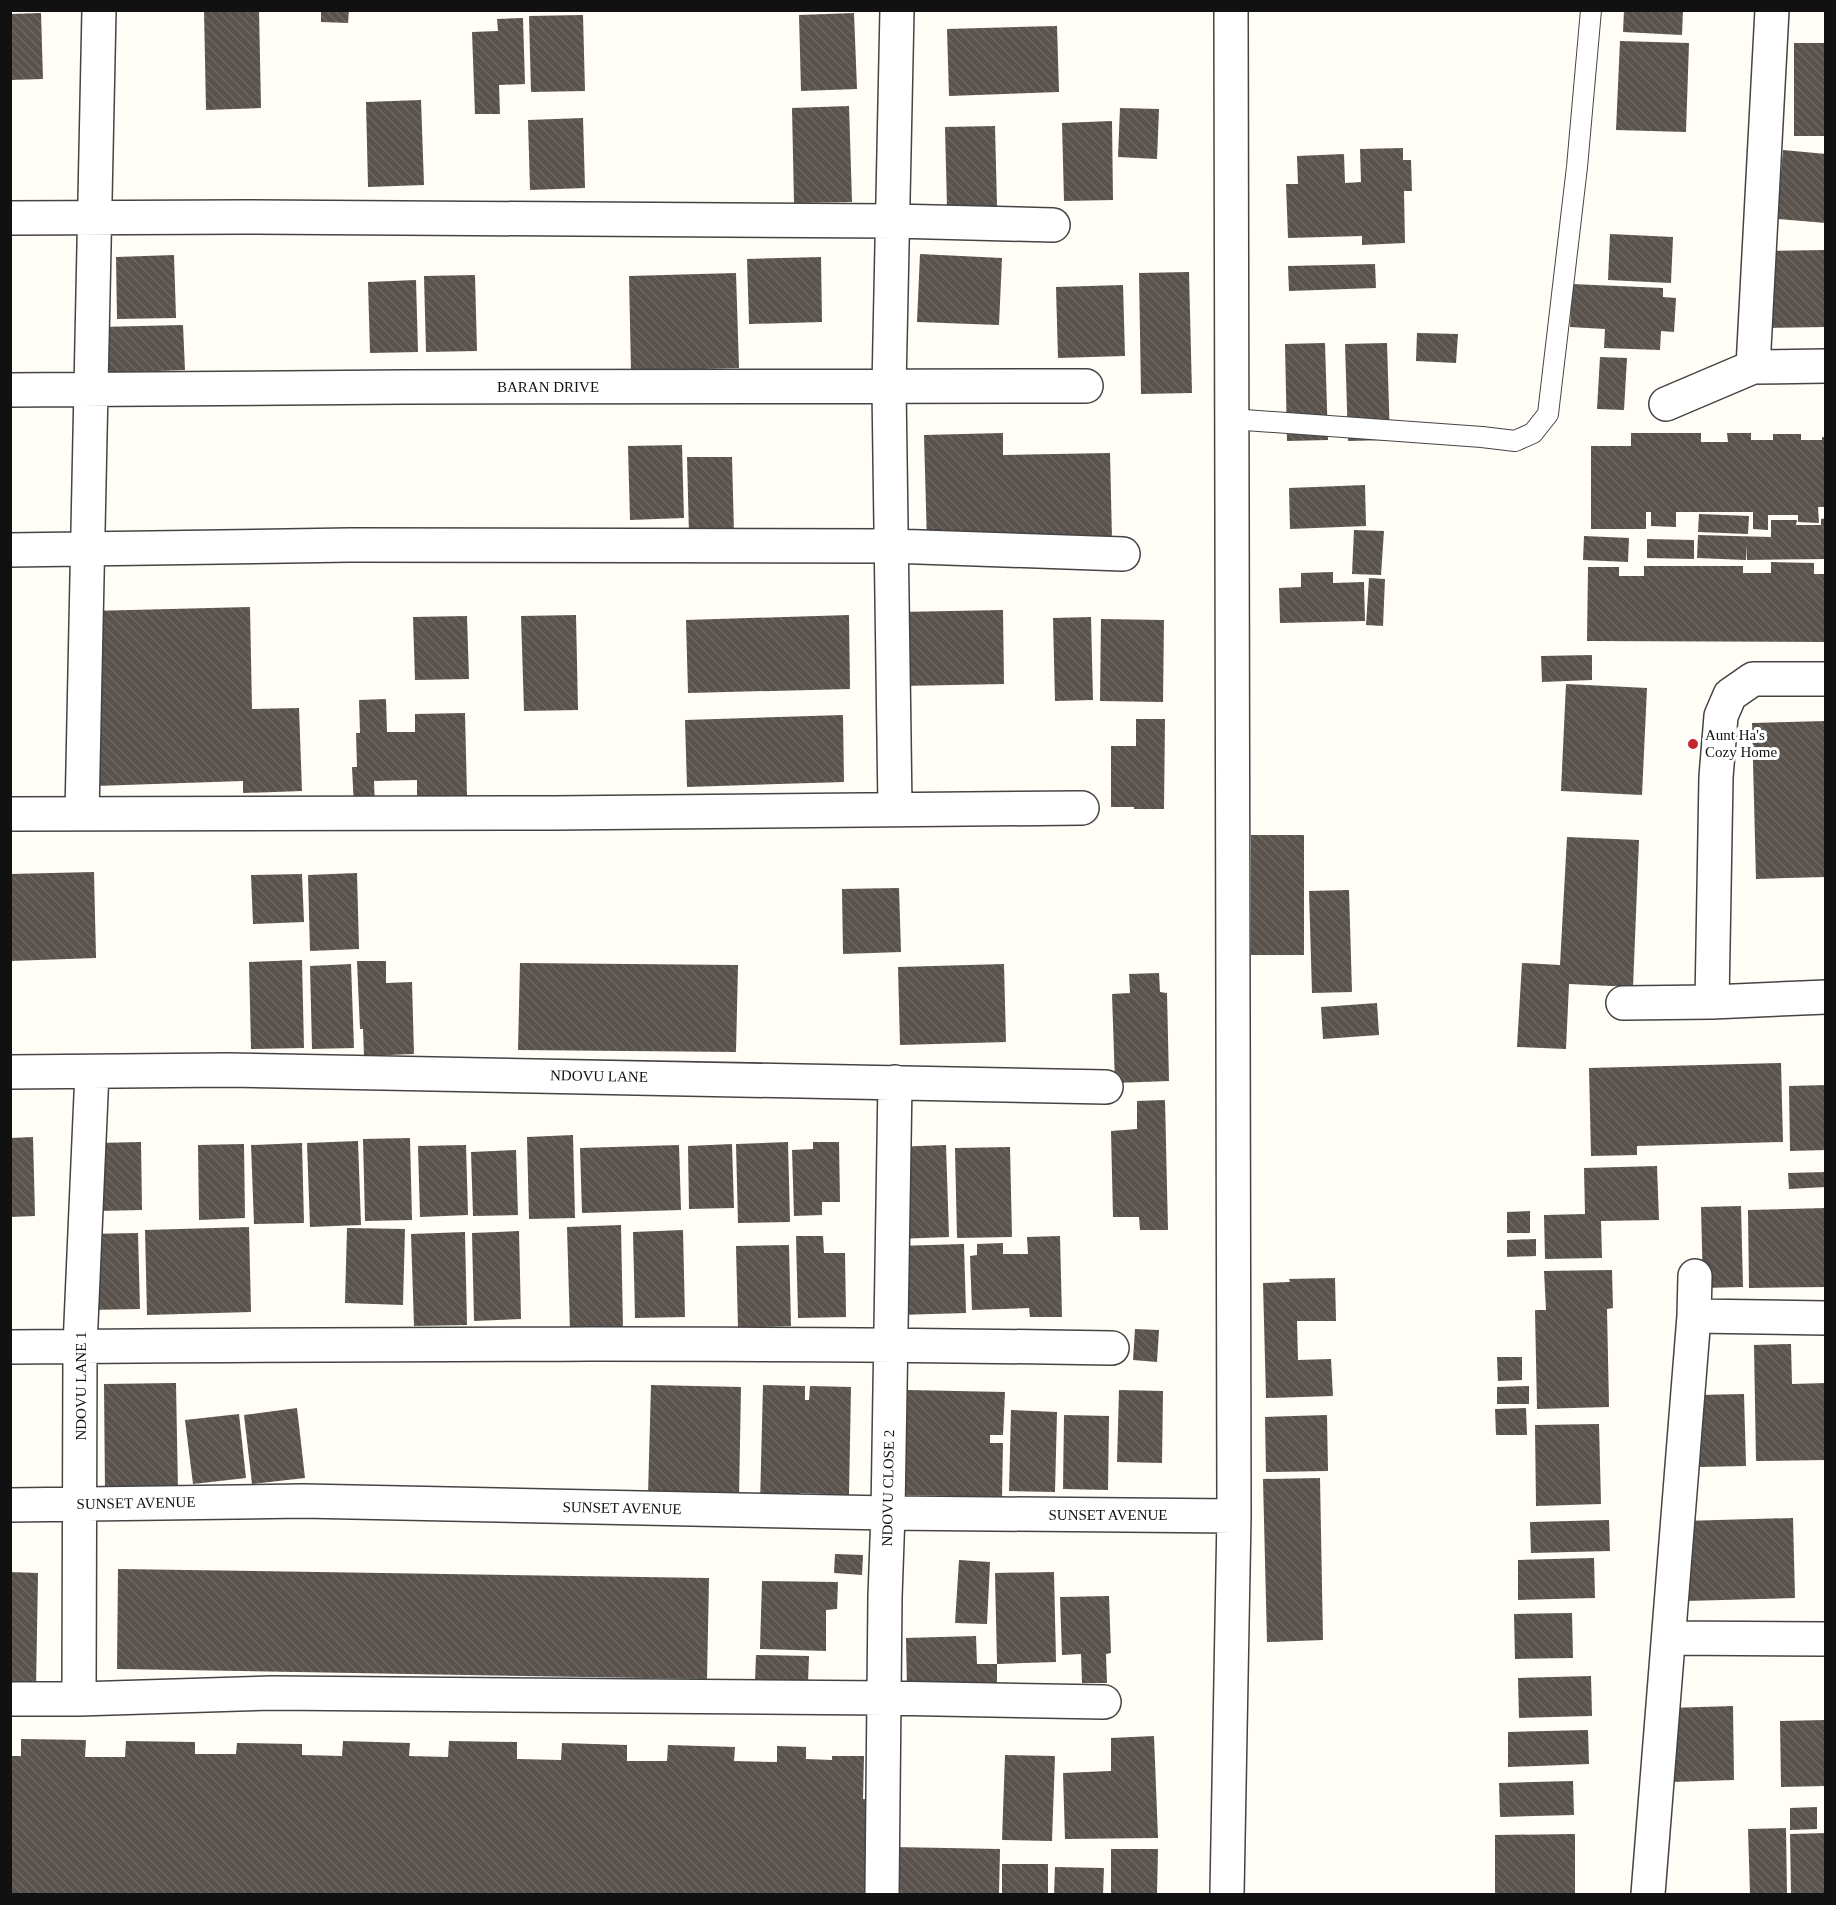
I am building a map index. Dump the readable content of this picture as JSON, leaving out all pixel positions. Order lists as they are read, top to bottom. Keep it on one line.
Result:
{"streets":{"street":["BARAN DRIVE","NDOVU LANE","NDOVU LANE 1","NDOVU CLOSE 2","SUNSET AVENUE"]},"crossings":[["NDOVU LANE","NDOVU LANE 1"],["NDOVU LANE","NDOVU CLOSE 2"],["NDOVU LANE 1","SUNSET AVENUE"],["NDOVU CLOSE 2","SUNSET AVENUE"]],"places":["Aunt Ha's Cozy Home"]}
